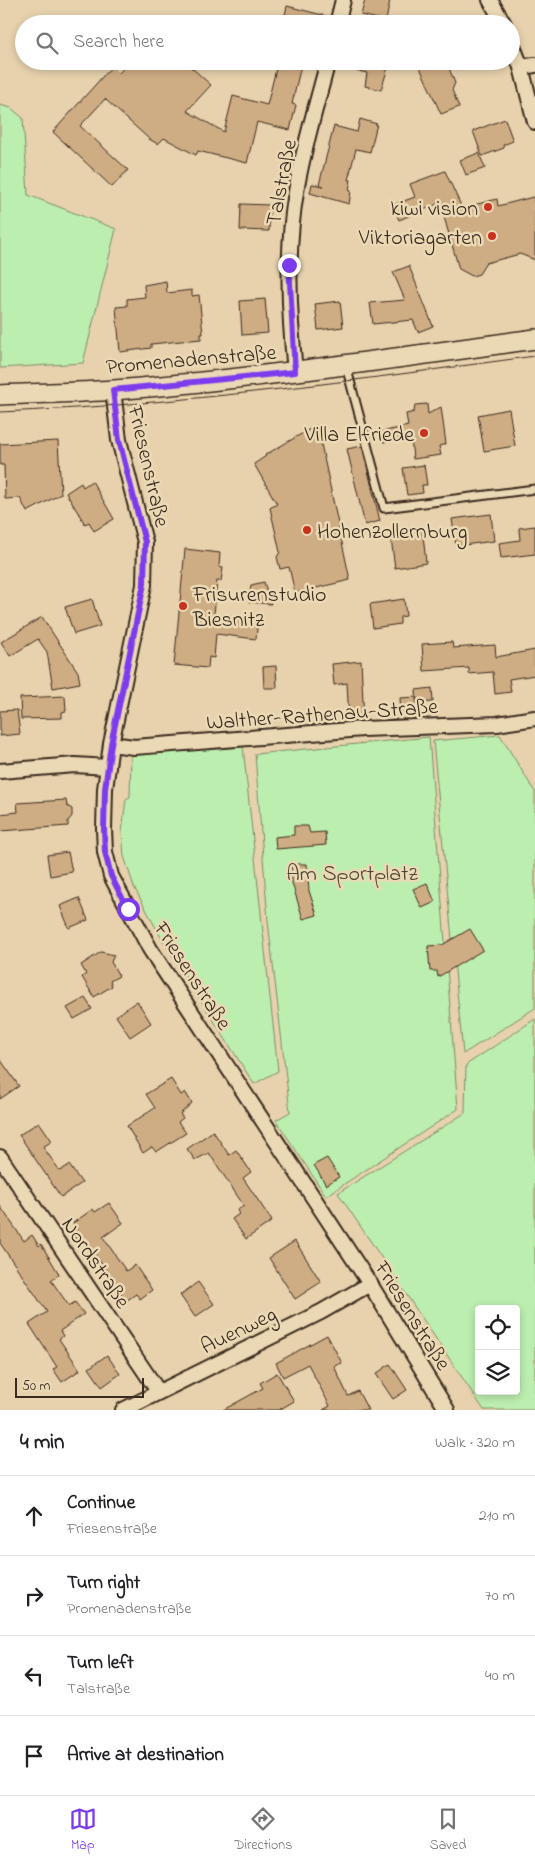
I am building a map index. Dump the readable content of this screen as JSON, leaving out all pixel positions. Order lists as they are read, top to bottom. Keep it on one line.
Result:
{"streets":{"main road":["Promenadenstraße"],"street":["Talstraße","Friesenstraße","Walther-Rathenau-Straße","Nordstraße","Auenweg"]},"crossings":[["Talstraße","Promenadenstraße"],["Promenadenstraße","Friesenstraße"],["Friesenstraße","Walther-Rathenau-Straße"],["Friesenstraße","Auenweg"],["Nordstraße","Auenweg"]],"parks":["Am Sportplatz"],"places":["kiwi vision","Viktoriagarten","Villa Elfriede","Hohenzollernburg","Frisurenstudio Biesnitz"],"scale_bar":"50 m","page":{"search":"Search here","scale":"50 m","heading":["4 min","Walk · 320 m"],"list":[["Continue","Friesenstraße","210 m"],["Turn right","Promenadenstraße","70 m"],["Turn left","Talstraße","40 m"],"Arrive at destination"],"nav":["Map","Directions","Saved"]}}
